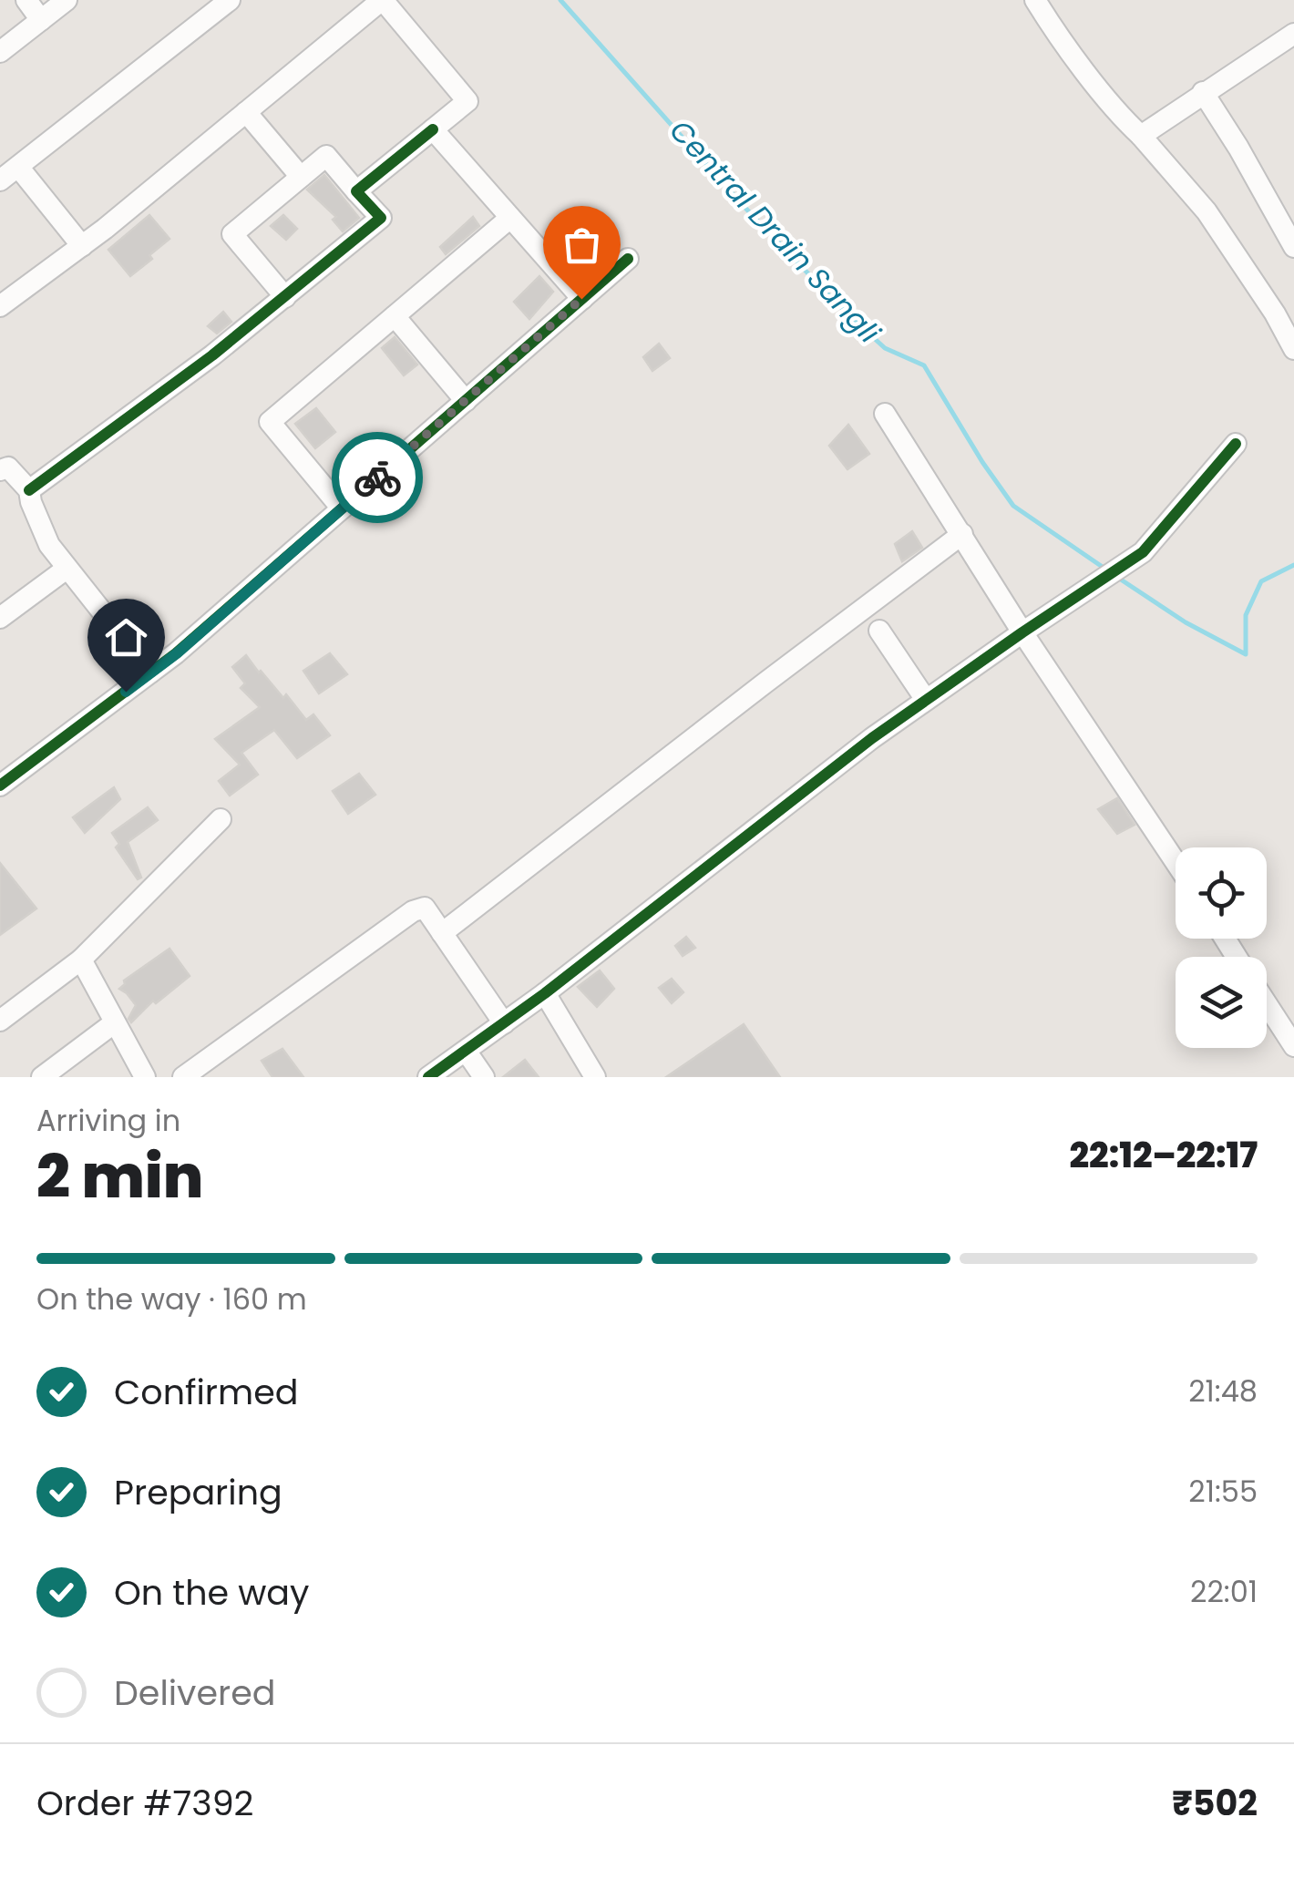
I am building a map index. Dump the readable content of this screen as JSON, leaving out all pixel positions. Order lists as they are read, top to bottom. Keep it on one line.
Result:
{"water":["Central Drain Sangli"],"page":{"heading":["2 min","Arriving in","22:12–22:17"],"panel":["Order #7392","₹502"],"bar":"On the way · 160 m","list":[["Confirmed","21:48"],["Preparing","21:55"],["On the way","22:01"],"Delivered"]}}
